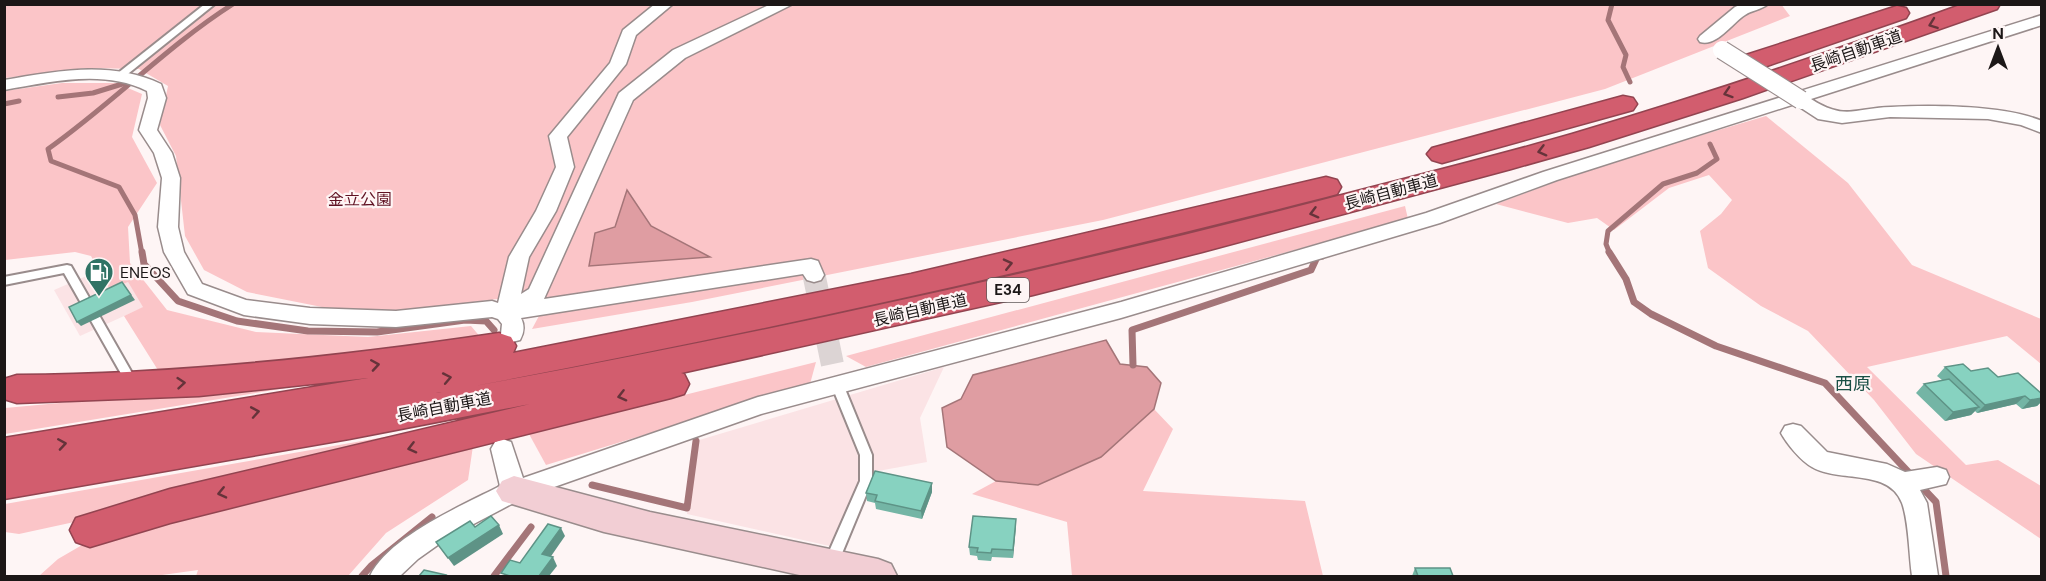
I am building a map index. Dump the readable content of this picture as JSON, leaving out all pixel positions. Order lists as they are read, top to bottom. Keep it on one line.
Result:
{"streets":{"highway":["長崎自動車道","E34"]},"districts":["西原"],"parks":["金立公園"],"places":{"fuel station":["ENEOS"]},"north":"top"}
